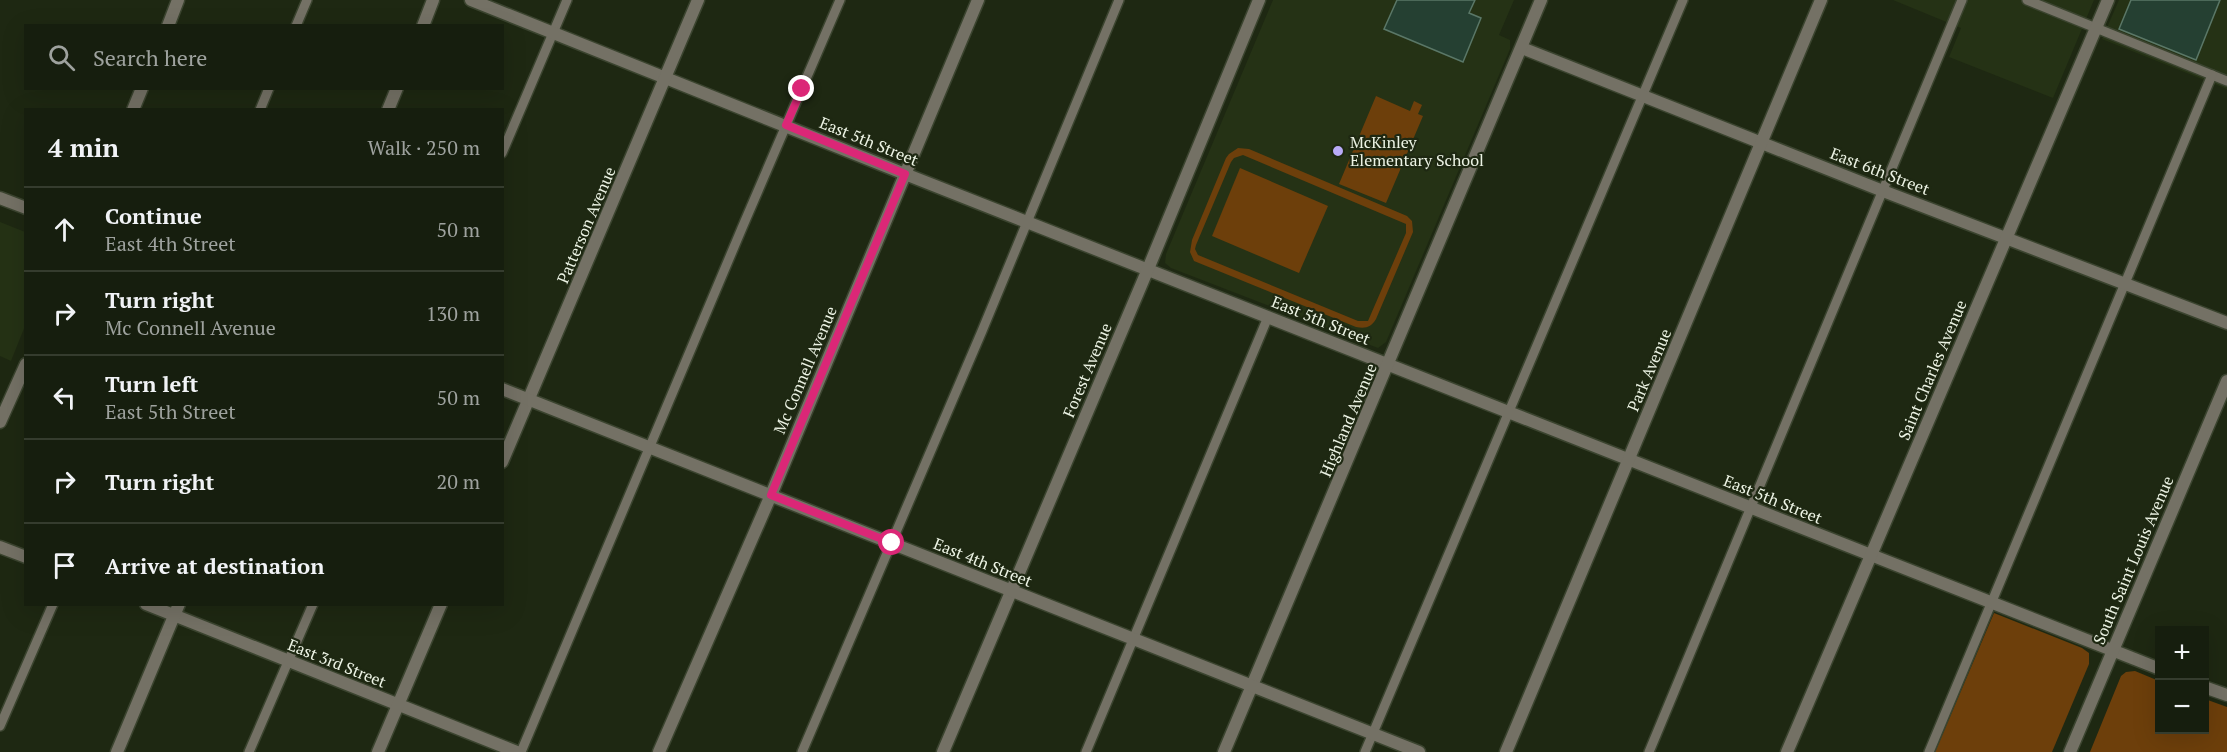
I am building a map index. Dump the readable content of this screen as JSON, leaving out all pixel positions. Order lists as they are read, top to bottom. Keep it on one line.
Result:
{"streets":{"street":["East 5th Street","East 6th Street","Patterson Avenue","Mc Connell Avenue","Forest Avenue","Park Avenue","Saint Charles Avenue","Highland Avenue","South Saint Louis Avenue","East 4th Street","East 3rd Street"]},"crossings":[["East 5th Street","Patterson Avenue"],["East 5th Street","Mc Connell Avenue"],["East 5th Street","Forest Avenue"],["East 5th Street","Park Avenue"],["East 5th Street","Saint Charles Avenue"],["East 5th Street","Highland Avenue"],["East 5th Street","South Saint Louis Avenue"],["East 6th Street","Park Avenue"],["East 6th Street","Saint Charles Avenue"],["East 6th Street","Highland Avenue"],["Patterson Avenue","East 4th Street"],["Mc Connell Avenue","East 4th Street"],["Forest Avenue","East 4th Street"],["Highland Avenue","East 4th Street"]],"places":["McKinley Elementary School"],"page":{"search":"Search here","heading":["4 min","Walk · 250 m"],"list":[["Continue","East 4th Street","50 m"],["Turn right","Mc Connell Avenue","130 m"],["Turn left","East 5th Street","50 m"],["Turn right","20 m"],"Arrive at destination"],"map_buttons":["+","−"]}}
